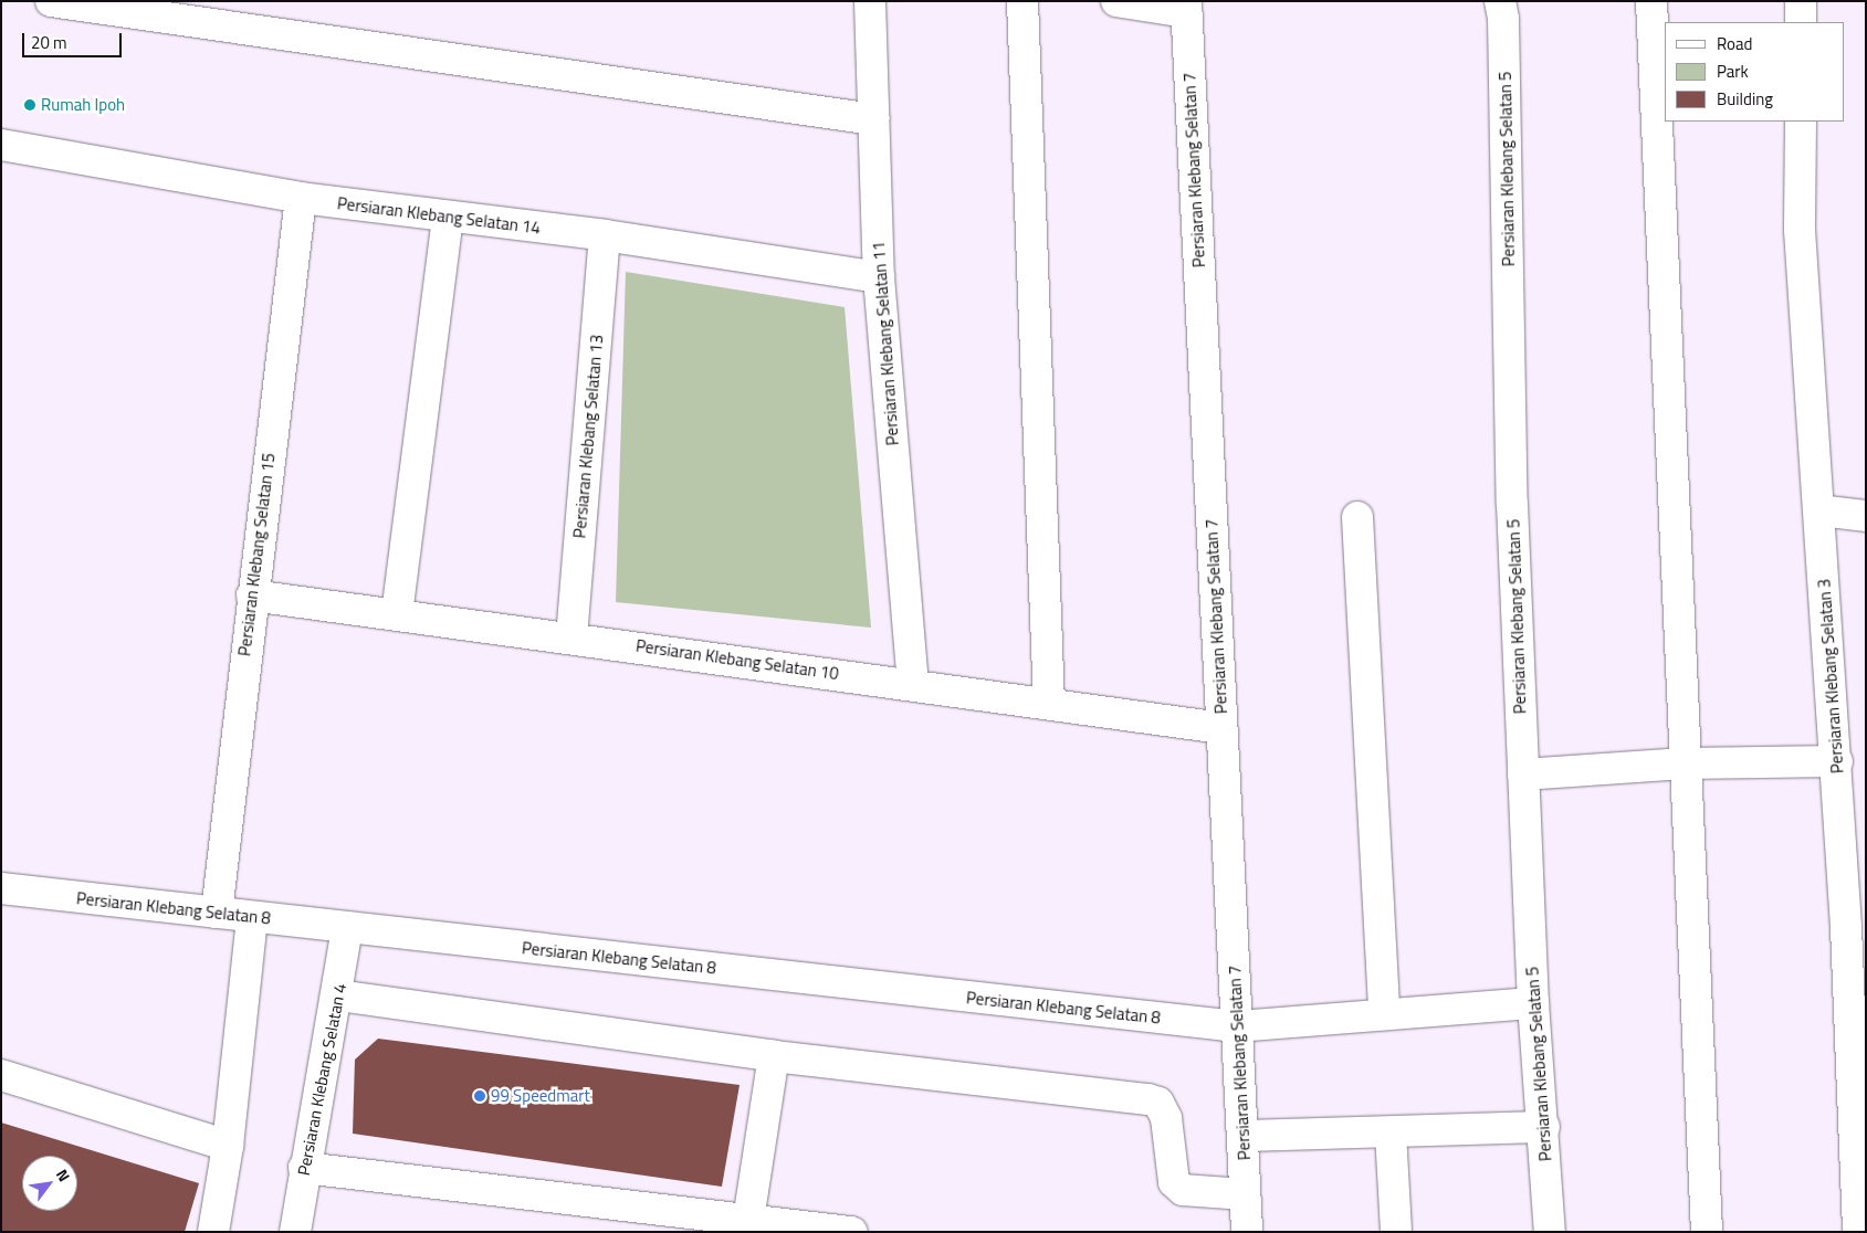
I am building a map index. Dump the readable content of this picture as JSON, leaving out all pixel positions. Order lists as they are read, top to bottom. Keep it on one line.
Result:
{"streets":{"street":["Persiaran Klebang Selatan 5","Persiaran Klebang Selatan 7","Persiaran Klebang Selatan 14","Persiaran Klebang Selatan 11","Persiaran Klebang Selatan 13","Persiaran Klebang Selatan 15","Persiaran Klebang Selatan 10","Persiaran Klebang Selatan 3","Persiaran Klebang Selatan 8","Persiaran Klebang Selatan 4"]},"crossings":[["Persiaran Klebang Selatan 5","Persiaran Klebang Selatan 8"],["Persiaran Klebang Selatan 7","Persiaran Klebang Selatan 10"],["Persiaran Klebang Selatan 7","Persiaran Klebang Selatan 8"],["Persiaran Klebang Selatan 14","Persiaran Klebang Selatan 11"],["Persiaran Klebang Selatan 14","Persiaran Klebang Selatan 13"],["Persiaran Klebang Selatan 14","Persiaran Klebang Selatan 15"],["Persiaran Klebang Selatan 11","Persiaran Klebang Selatan 10"],["Persiaran Klebang Selatan 13","Persiaran Klebang Selatan 10"],["Persiaran Klebang Selatan 15","Persiaran Klebang Selatan 10"],["Persiaran Klebang Selatan 15","Persiaran Klebang Selatan 8"],["Persiaran Klebang Selatan 8","Persiaran Klebang Selatan 4"]],"places":["Rumah Ipoh","99 Speedmart"],"legend":["Road","Park","Building"],"scale_bar":"20 m","north":"top right"}
